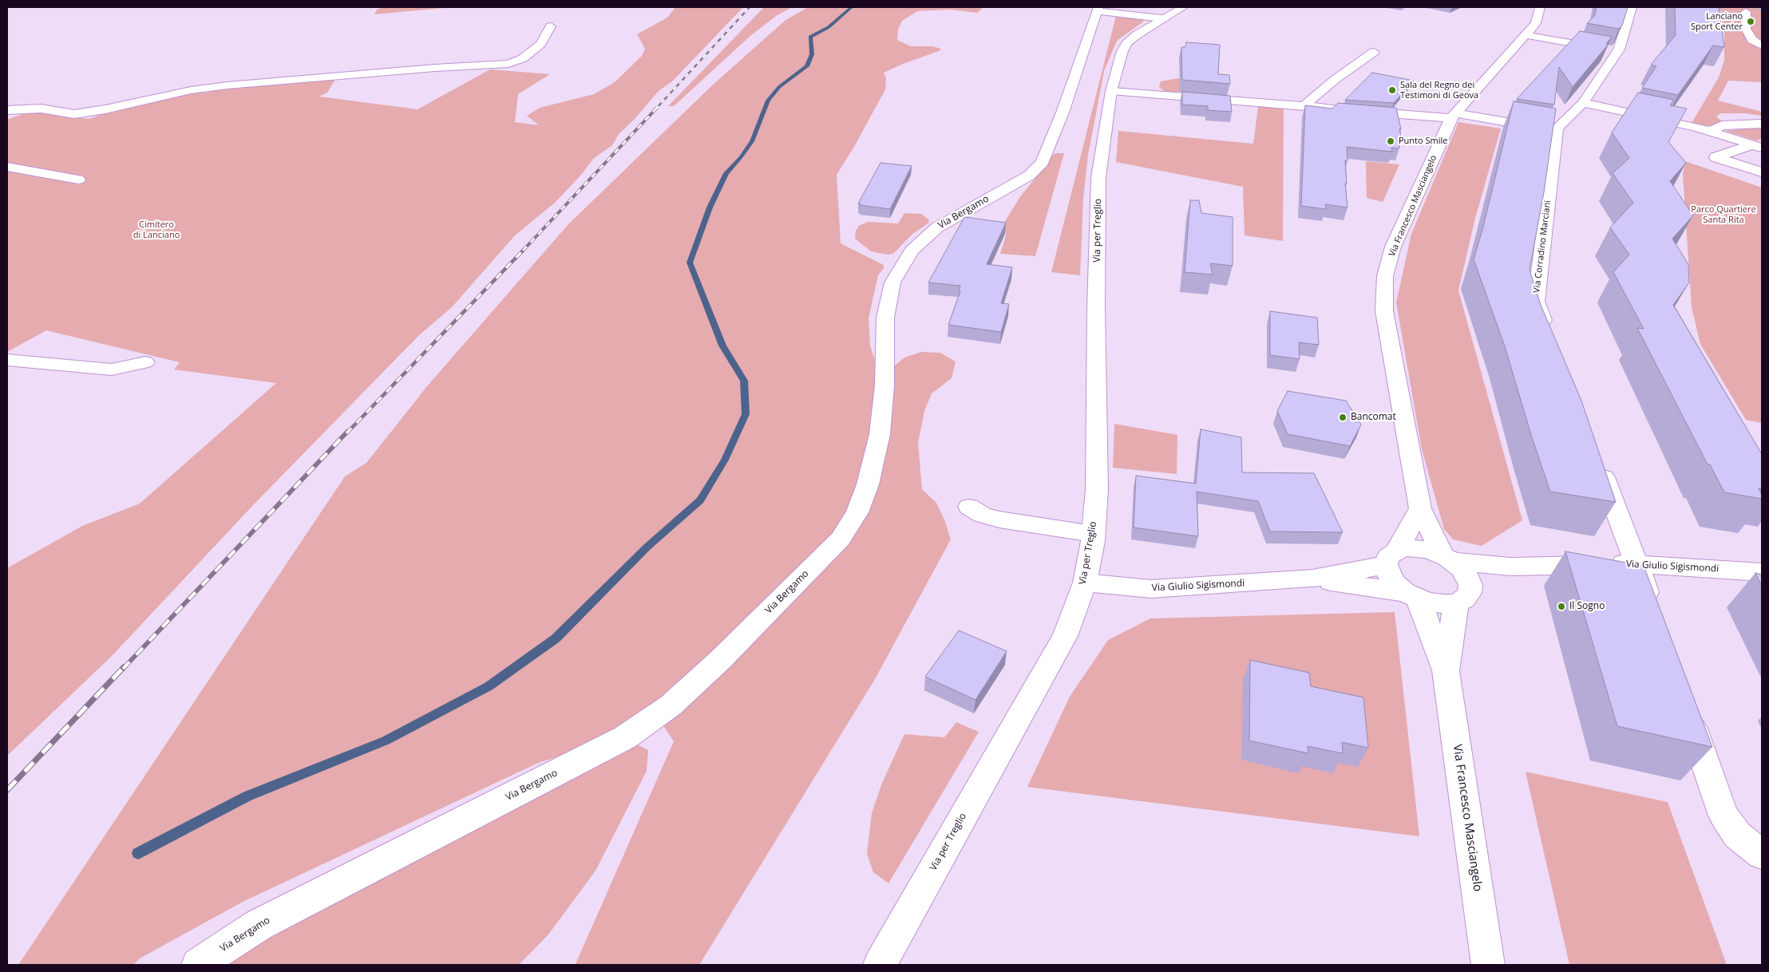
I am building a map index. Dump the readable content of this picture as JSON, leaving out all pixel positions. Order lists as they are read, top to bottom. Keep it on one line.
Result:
{"streets":{"street":["Via Francesco Masciangelo","Via Bergamo","Via per Treglio","Via Corradino Marciani","Via Giulio Sigismondi"]},"crossings":[["Via Francesco Masciangelo","Via Giulio Sigismondi"],["Via per Treglio","Via Giulio Sigismondi"]],"parks":["Parco Quartiere Santa Rita","Cimitero di Lanciano"],"places":["Lanciano Sport Center","Sala del Regno dei Testimoni di Geova","Punto Smile","Bancomat","Il Sogno"]}
